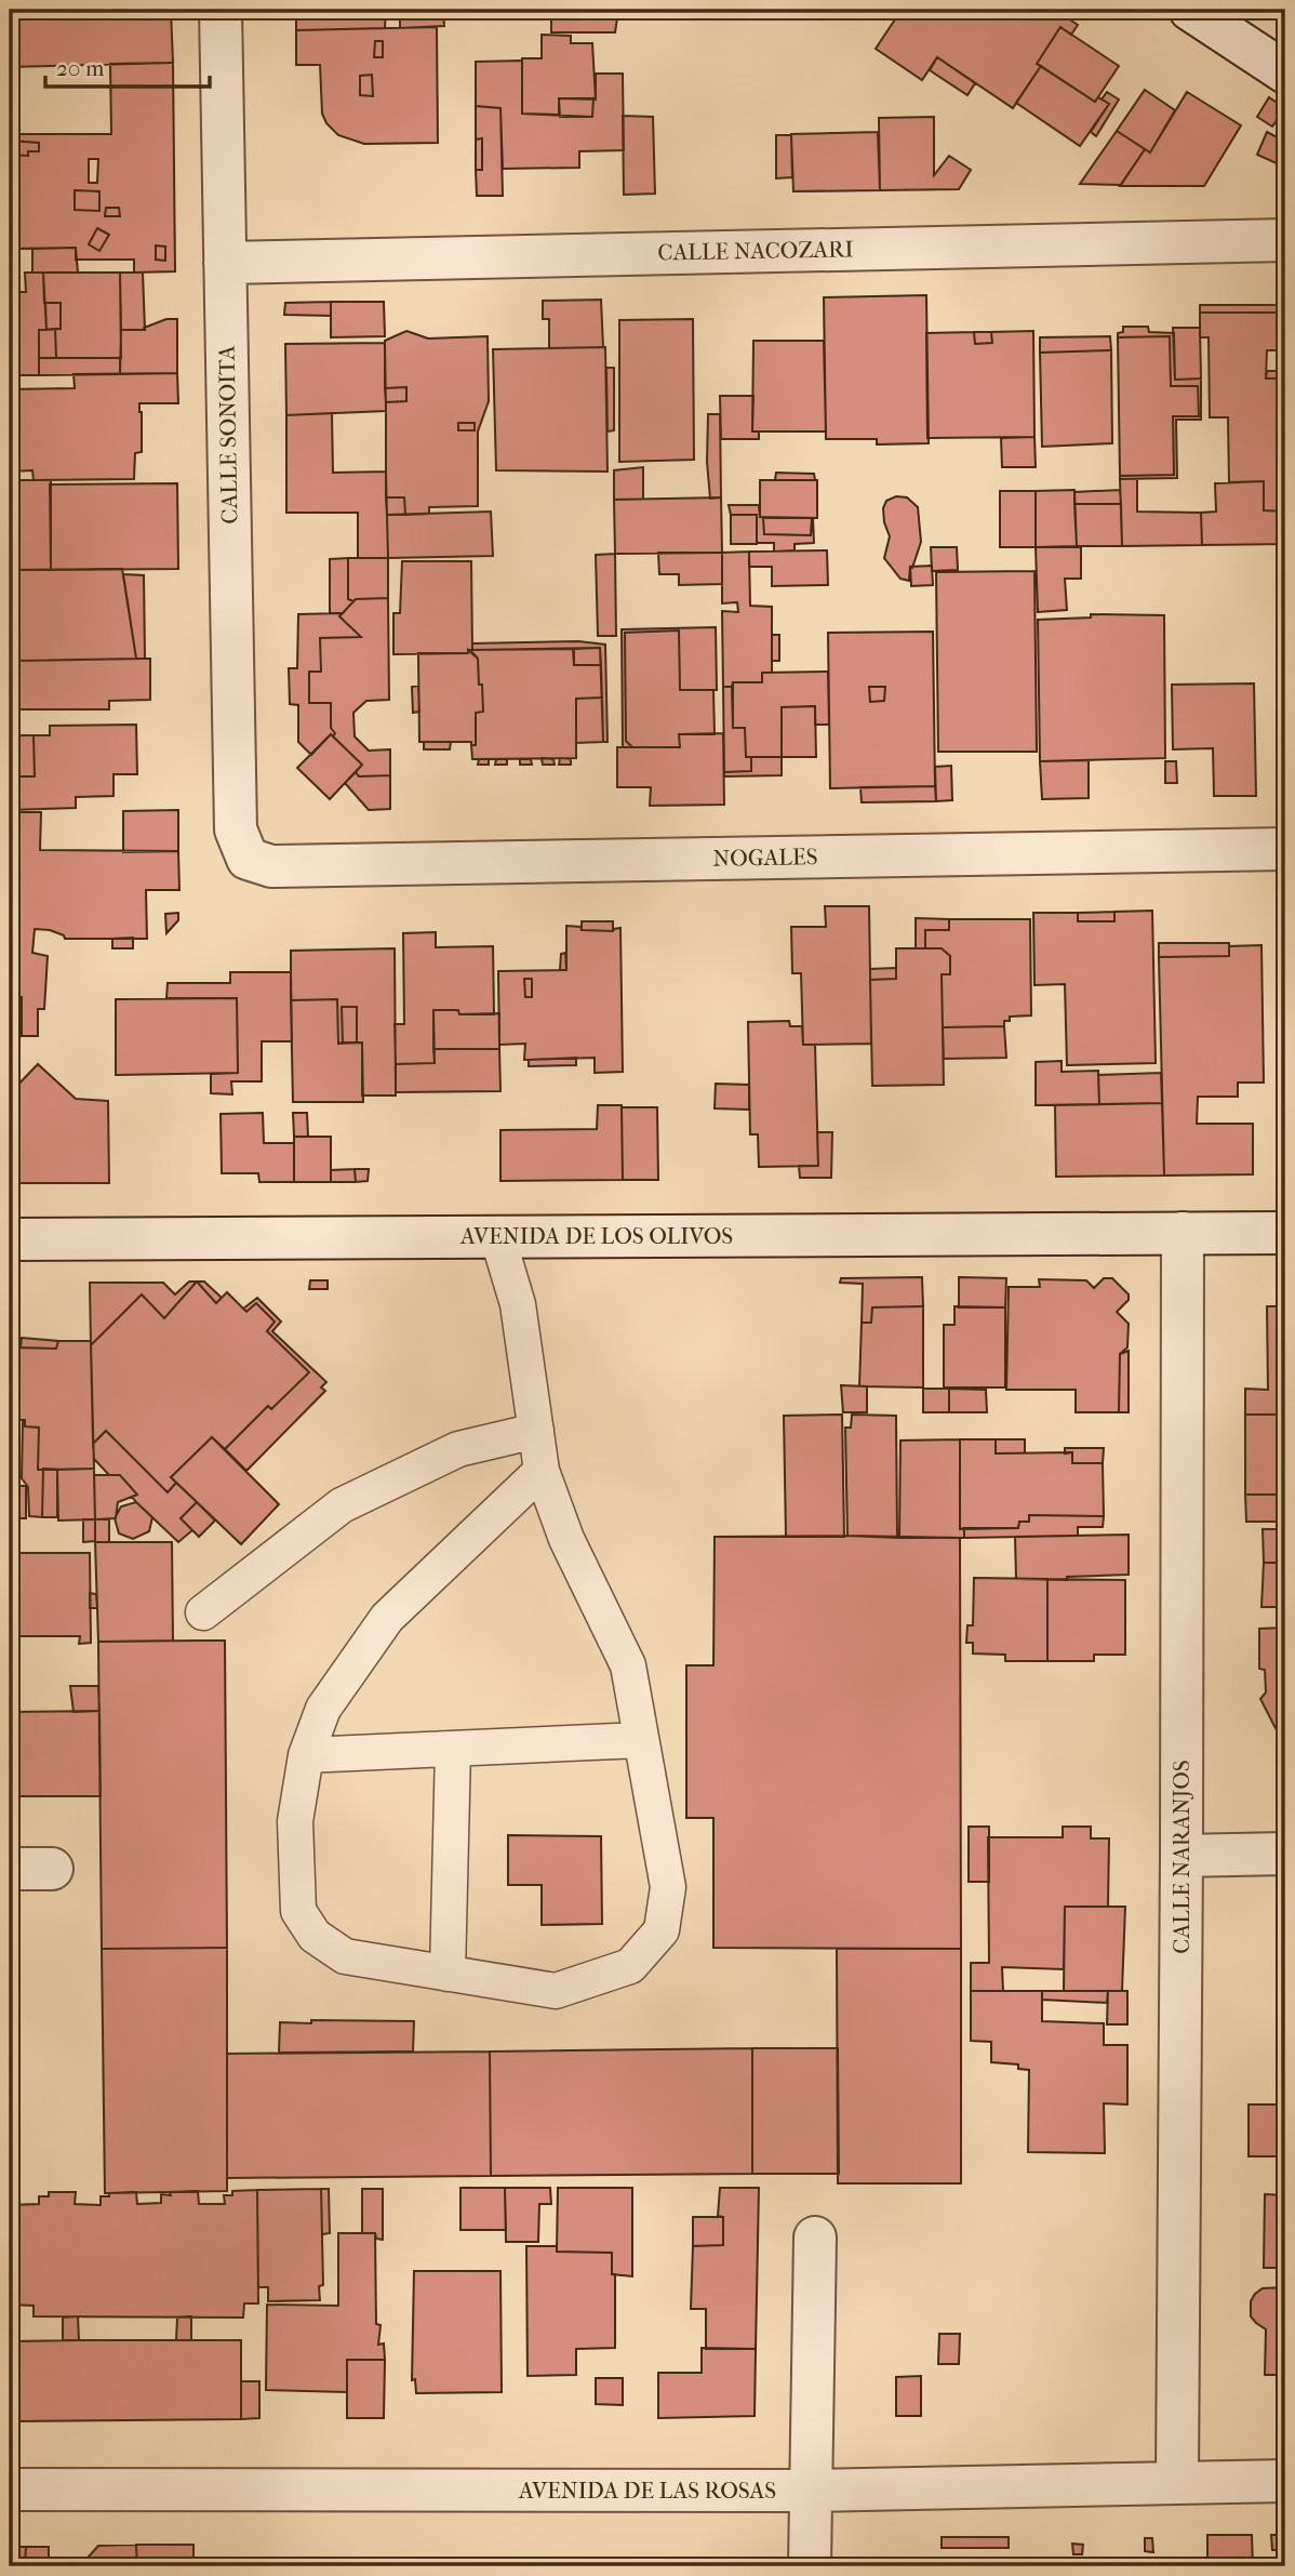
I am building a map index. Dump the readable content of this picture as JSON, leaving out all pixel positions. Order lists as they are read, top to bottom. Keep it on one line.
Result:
{"streets":{"street":["CALLE NACOZARI","CALLE SONOITA","NOGALES","AVENIDA DE LOS OLIVOS","CALLE NARANJOS","AVENIDA DE LAS ROSAS"]},"crossings":[["CALLE NACOZARI","CALLE SONOITA"],["CALLE SONOITA","NOGALES"],["AVENIDA DE LOS OLIVOS","CALLE NARANJOS"],["CALLE NARANJOS","AVENIDA DE LAS ROSAS"]],"scale_bar":"20 m"}
